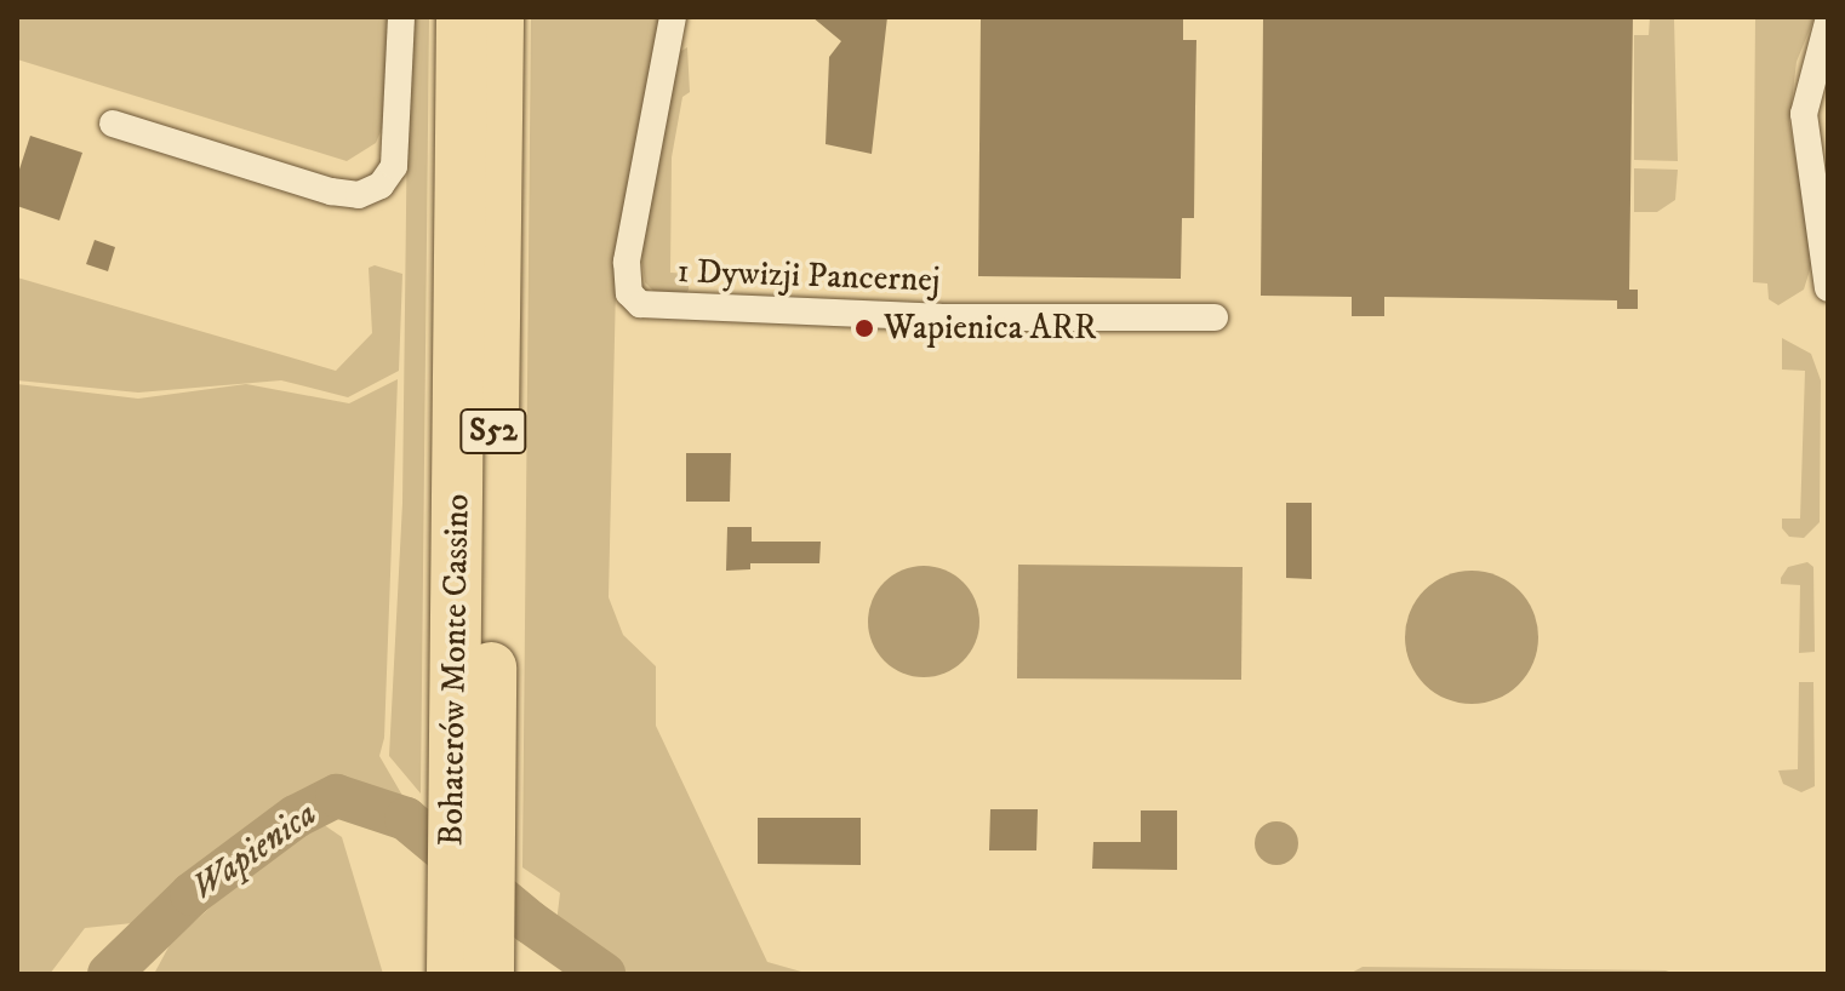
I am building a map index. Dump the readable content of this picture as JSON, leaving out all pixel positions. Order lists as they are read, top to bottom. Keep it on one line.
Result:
{"streets":{"highway":["S52","Bohaterów Monte Cassino"],"street":["1 Dywizji Pancernej"]},"water":["Wapienica"],"places":["Wapienica ARR"]}
